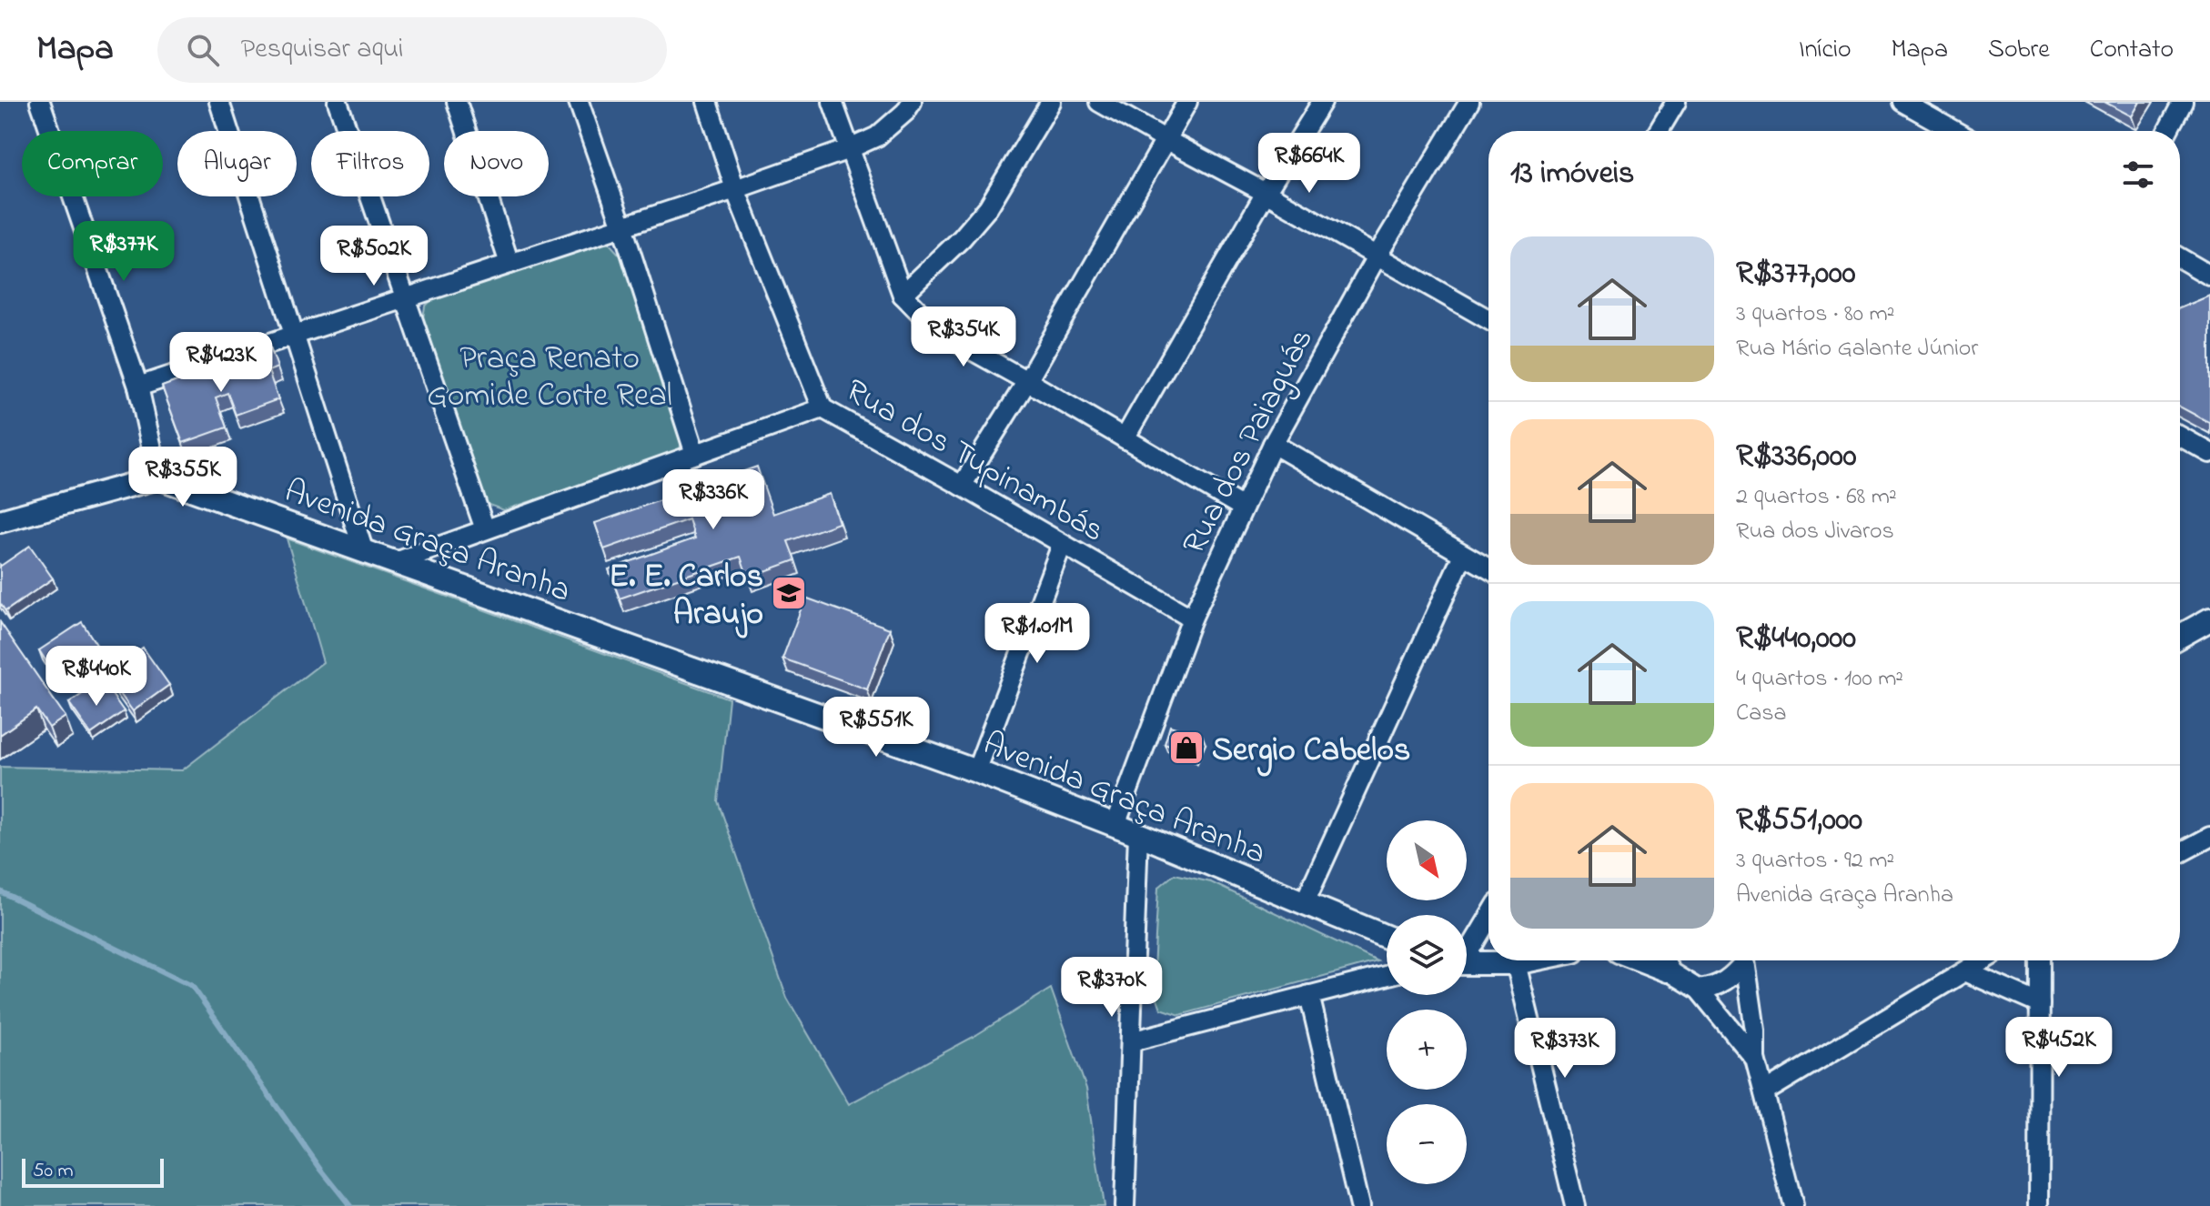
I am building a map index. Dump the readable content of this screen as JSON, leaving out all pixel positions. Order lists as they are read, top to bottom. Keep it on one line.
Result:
{"streets":{"street":["Rua dos Paiaguás","Rua dos Tupinambás","Avenida Graça Aranha"]},"crossings":[["Rua dos Paiaguás","Rua dos Tupinambás"],["Rua dos Paiaguás","Avenida Graça Aranha"]],"parks":["Praça Renato Gomide Corte Real"],"places":{"school or university":["E. E. Carlos Araujo"],"shop":["Sergio Cabelos"]},"scale_bar":"50 m","north":"bottom right","page":{"header":"Mapa","search":"Pesquisar aqui","nav":["Início","Mapa","Sobre","Contato"],"chip":["Comprar","Alugar","Filtros","Novo"],"heading":"13 imóveis","price":["R$664K","R$377K","R$502K","R$354K","R$423K","R$355K","R$336K","R$1.01M","R$440K","R$551K","R$370K","R$452K","R$373K"],"list":[{"name":"R$377,000","note":"3 quartos · 80 m² · Rua Mário Galante Júnior"},{"name":"R$336,000","note":"2 quartos · 68 m² · Rua dos Jivaros"},{"name":"R$440,000","note":"4 quartos · 100 m² · Casa"},{"name":"R$551,000","note":"3 quartos · 92 m² · Avenida Graça Aranha"}],"map_buttons":["+","−"],"scale":"50 m"}}
